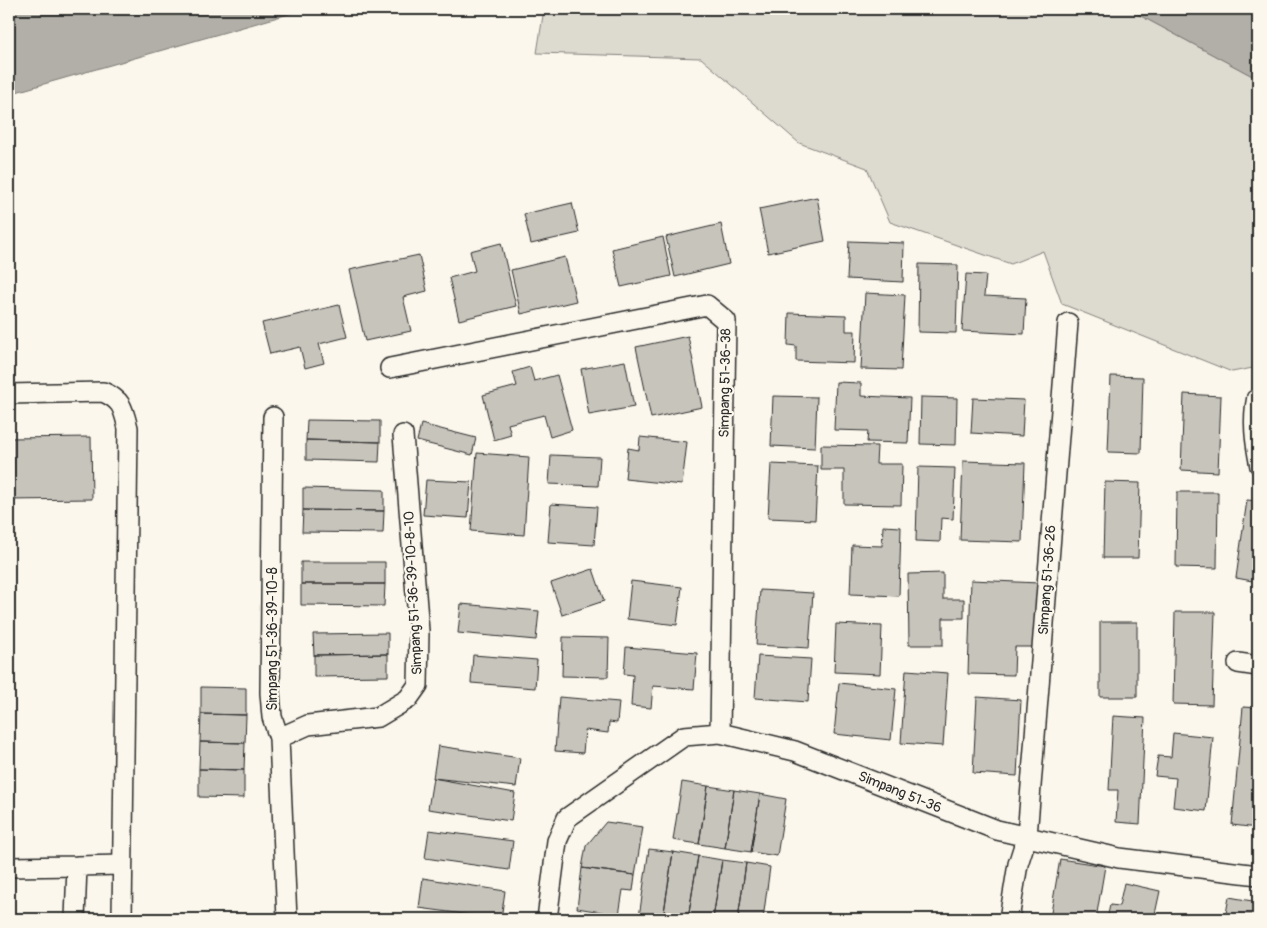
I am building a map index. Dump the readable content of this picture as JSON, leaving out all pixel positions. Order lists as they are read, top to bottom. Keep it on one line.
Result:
{"streets":{"street":["Simpang 51-36-38","Simpang 51-36-26","Simpang 51-36-39-10-8-10","Simpang 51-36-39-10-8","Simpang 51-36"]},"crossings":[["Simpang 51-36-38","Simpang 51-36"],["Simpang 51-36-26","Simpang 51-36"],["Simpang 51-36-39-10-8-10","Simpang 51-36-39-10-8"]]}
